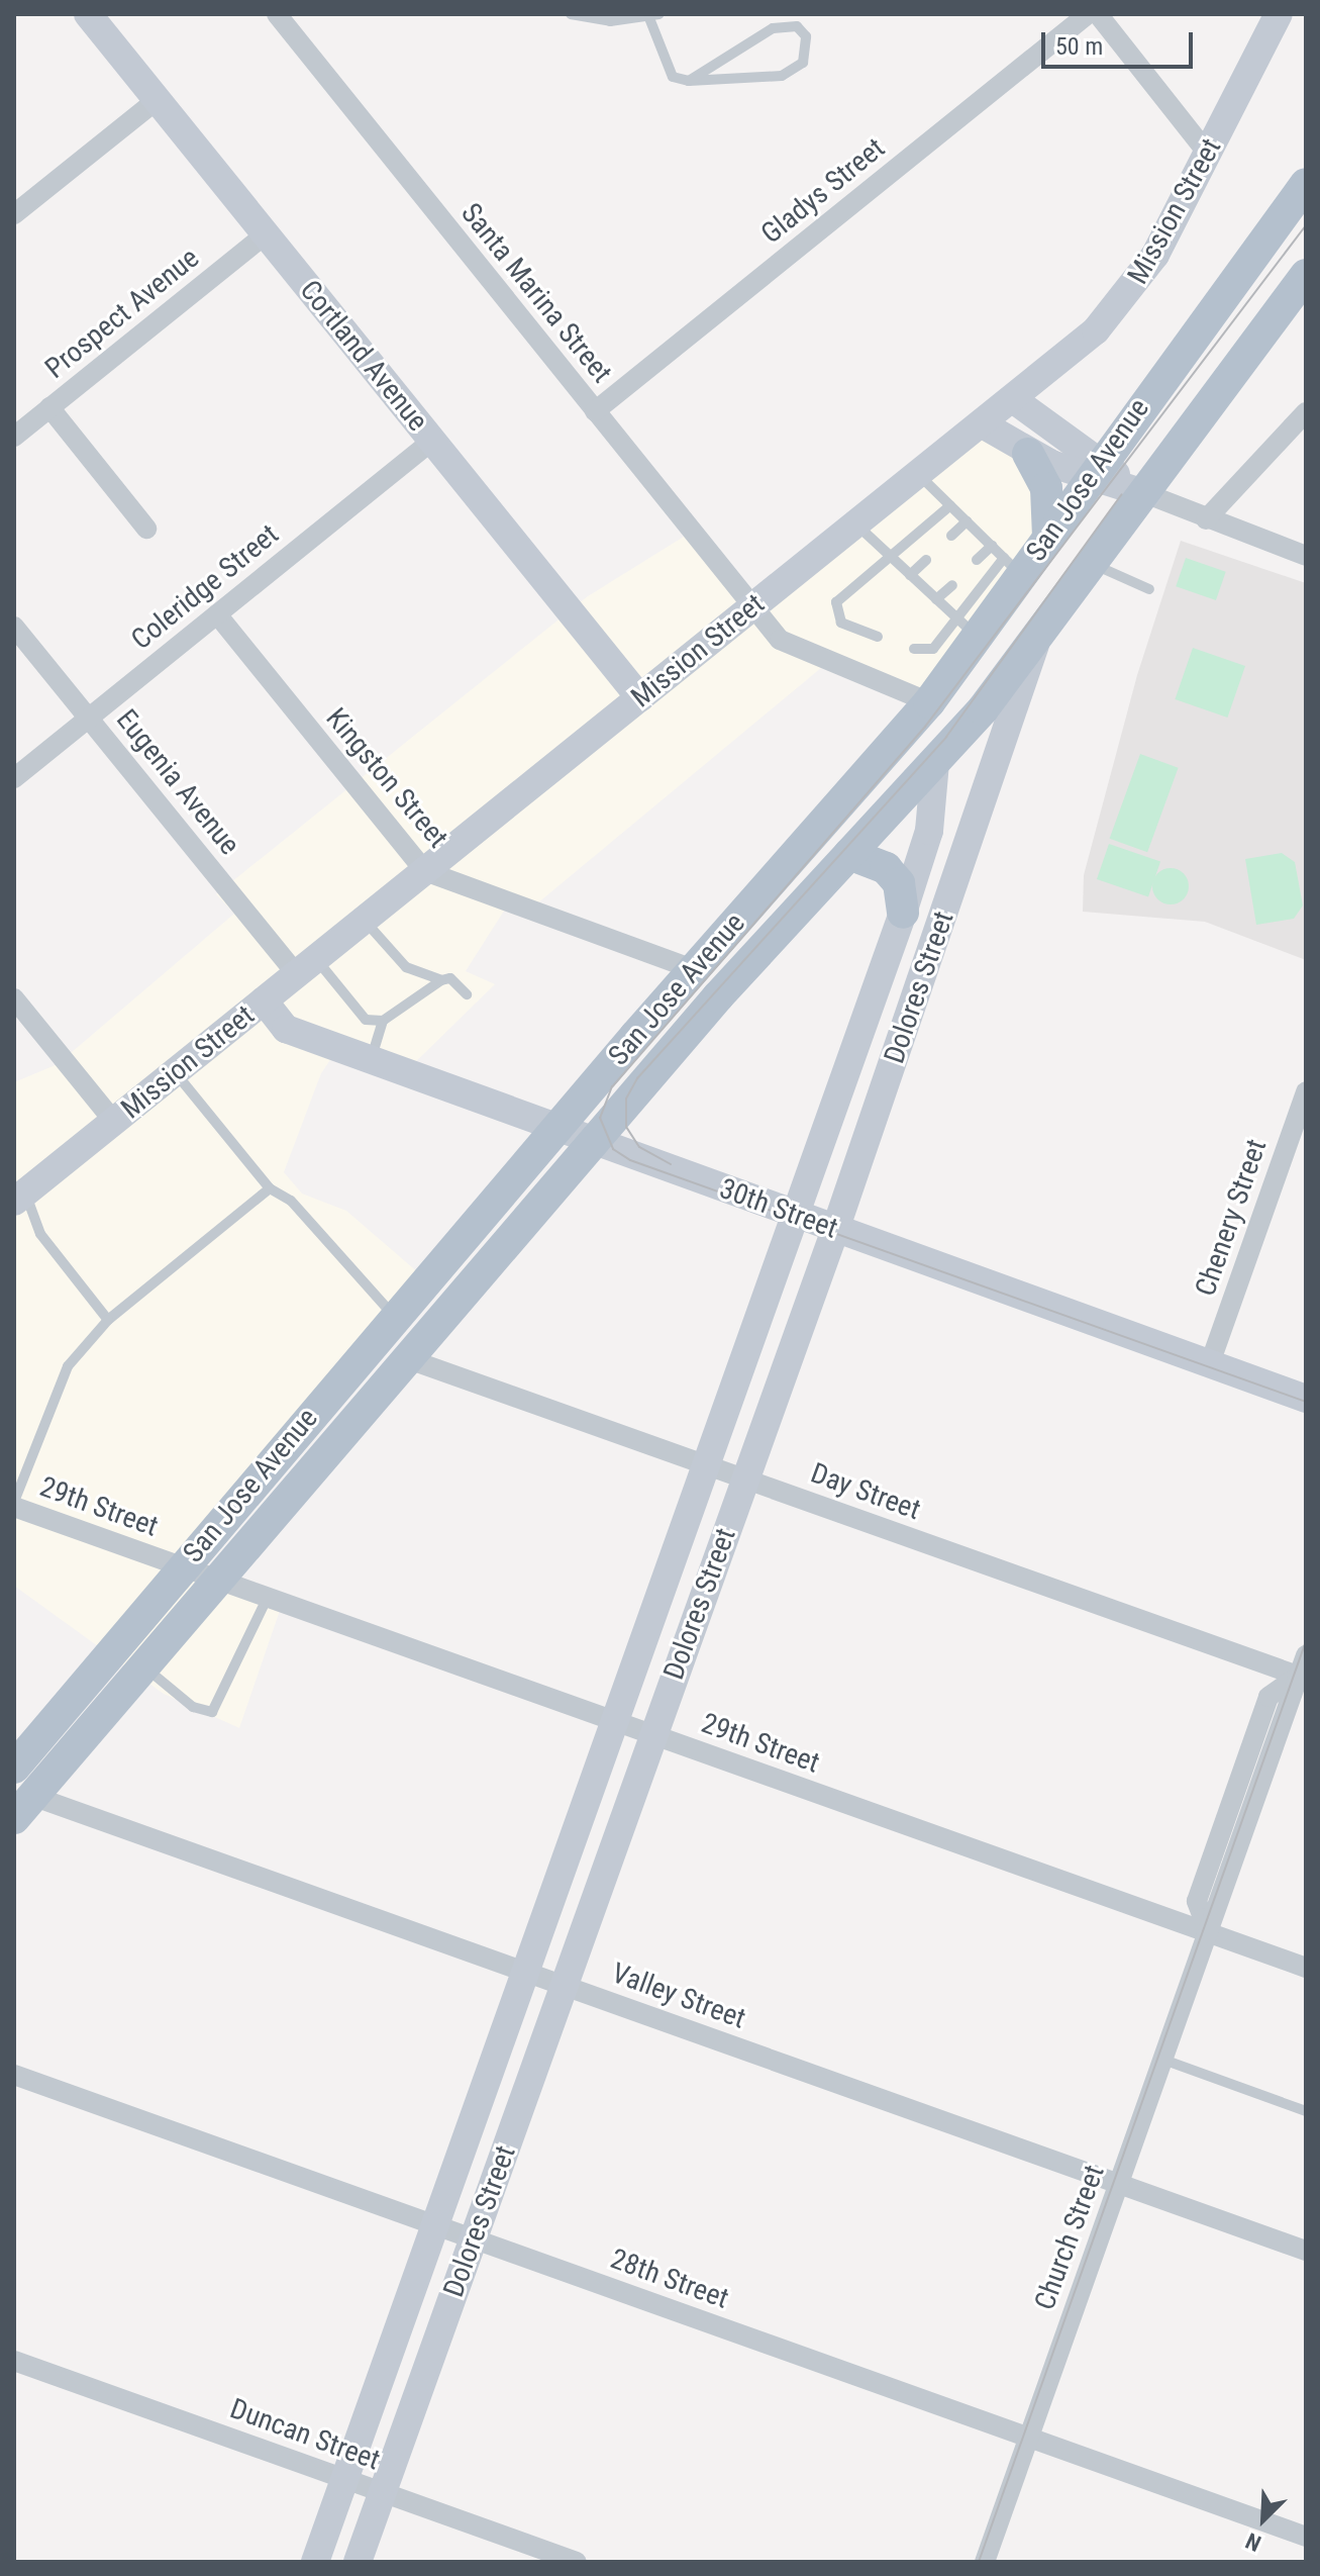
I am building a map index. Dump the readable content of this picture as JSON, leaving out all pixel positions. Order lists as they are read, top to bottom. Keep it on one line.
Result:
{"streets":{"main road":["Mission Street","Cortland Avenue","San Jose Avenue","Dolores Street","30th Street"],"street":["Gladys Street","Santa Marina Street","Prospect Avenue","Coleridge Street","Kingston Street","Eugenia Avenue","Chenery Street","Day Street","29th Street","Valley Street","Church Street","28th Street","Duncan Street"]},"crossings":[["Gladys Street","Santa Marina Street"],["Mission Street","Santa Marina Street"],["Mission Street","Cortland Avenue"],["Mission Street","Kingston Street"],["Mission Street","Eugenia Avenue"],["Mission Street","30th Street"],["Santa Marina Street","San Jose Avenue"],["Prospect Avenue","Cortland Avenue"],["Cortland Avenue","Coleridge Street"],["San Jose Avenue","Kingston Street"],["San Jose Avenue","Dolores Street"],["San Jose Avenue","30th Street"],["San Jose Avenue","Day Street"],["San Jose Avenue","29th Street"],["San Jose Avenue","Valley Street"],["Coleridge Street","Kingston Street"],["Coleridge Street","Eugenia Avenue"],["Dolores Street","30th Street"],["Dolores Street","Day Street"],["Dolores Street","29th Street"],["Dolores Street","Valley Street"],["Dolores Street","28th Street"],["Dolores Street","Duncan Street"],["30th Street","Chenery Street"],["Day Street","Church Street"],["29th Street","Church Street"],["Valley Street","Church Street"],["Church Street","28th Street"]],"scale_bar":"50 m","north":"bottom left"}
